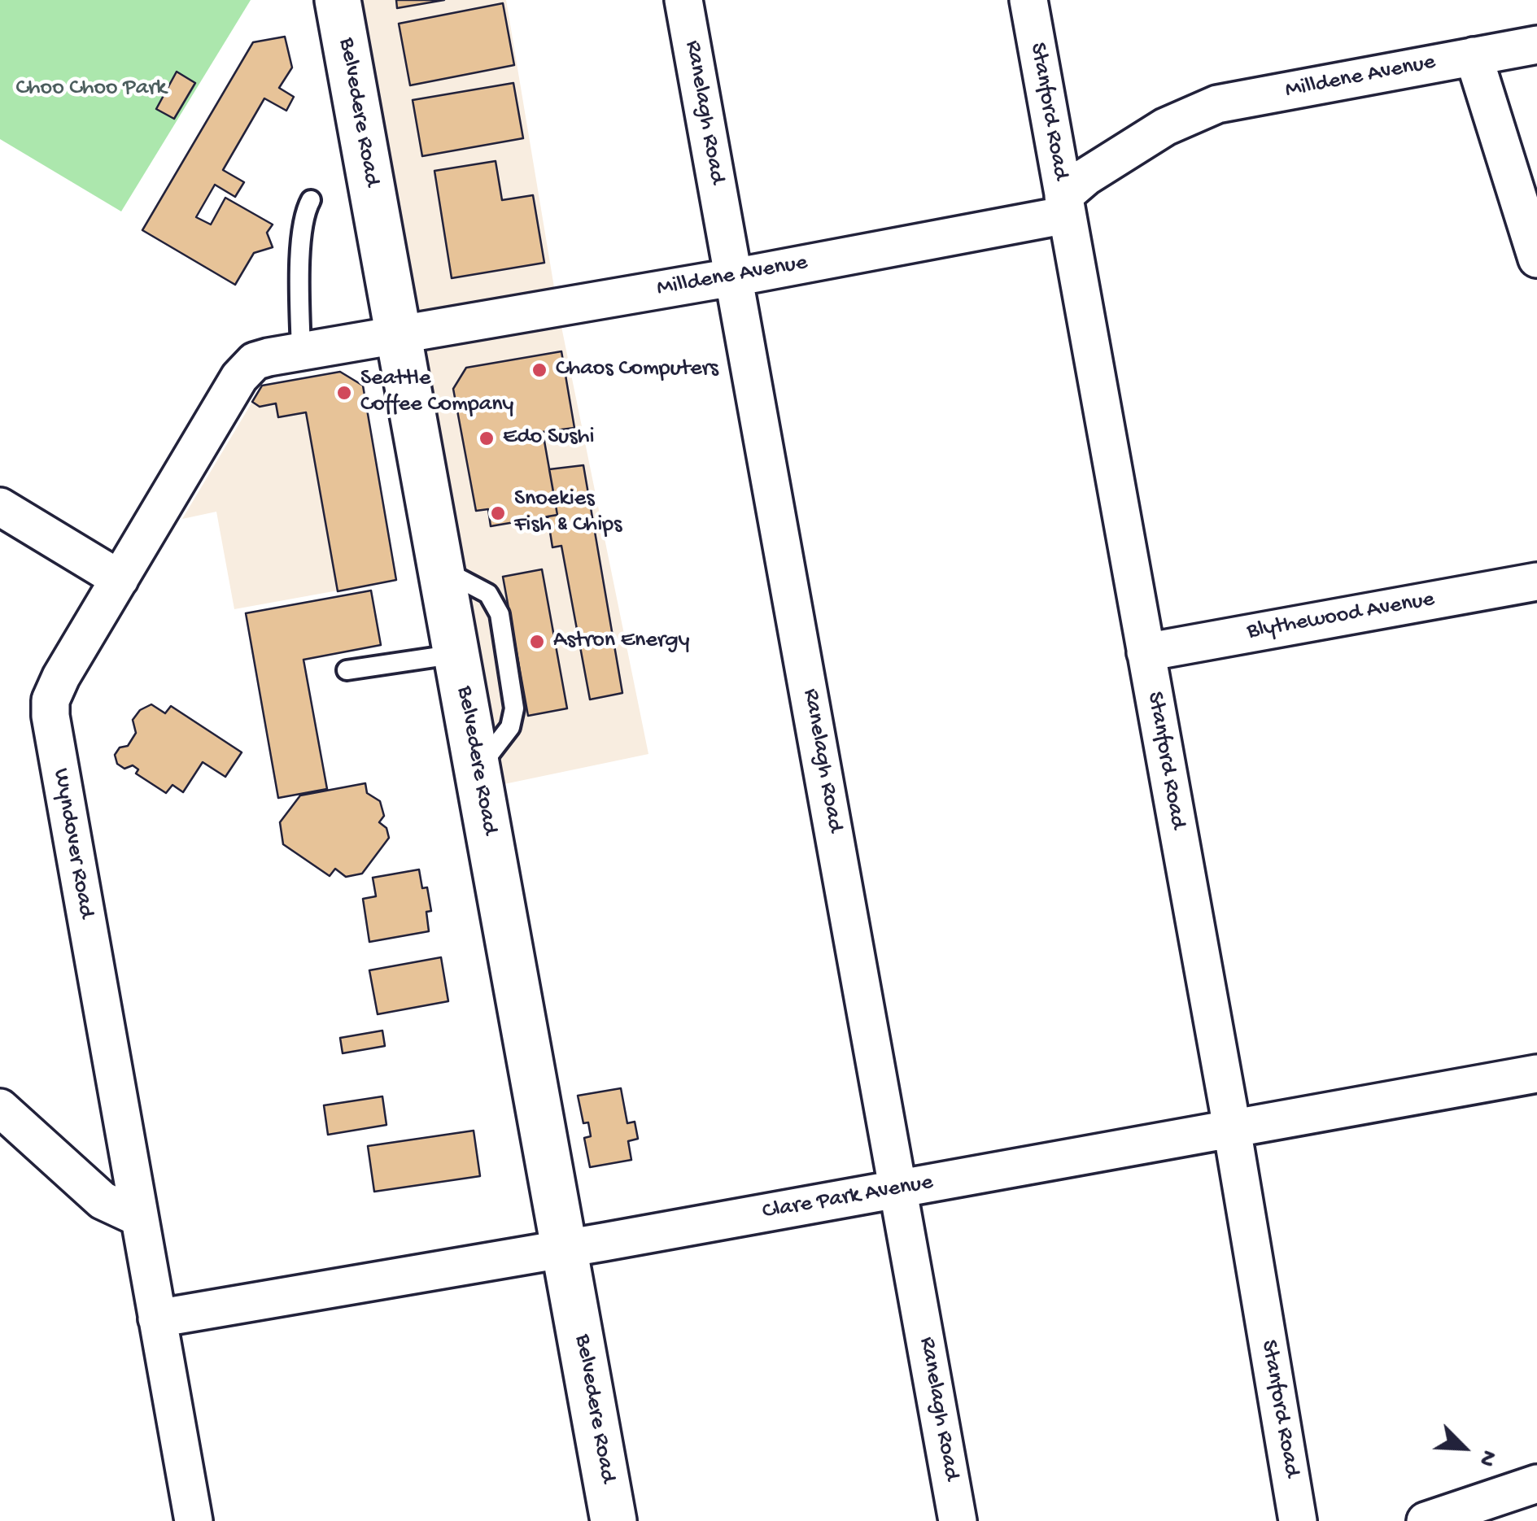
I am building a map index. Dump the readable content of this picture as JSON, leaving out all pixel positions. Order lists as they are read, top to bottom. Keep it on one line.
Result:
{"streets":{"main road":["Belvedere Road"],"street":["Milldene Avenue","Stanford Road","Ranelagh Road","Blythewood Avenue","Wyndover Road","Clare Park Avenue"]},"crossings":[["Milldene Avenue","Stanford Road"],["Milldene Avenue","Belvedere Road"],["Milldene Avenue","Ranelagh Road"],["Milldene Avenue","Wyndover Road"],["Stanford Road","Blythewood Avenue"],["Stanford Road","Clare Park Avenue"],["Belvedere Road","Wyndover Road"],["Belvedere Road","Clare Park Avenue"],["Ranelagh Road","Clare Park Avenue"],["Wyndover Road","Clare Park Avenue"]],"parks":["Choo Choo Park"],"places":["Chaos Computers","Seattle Coffee Company","Edo Sushi","Snoekies Fish & Chips","Astron Energy"],"north":"bottom right"}
